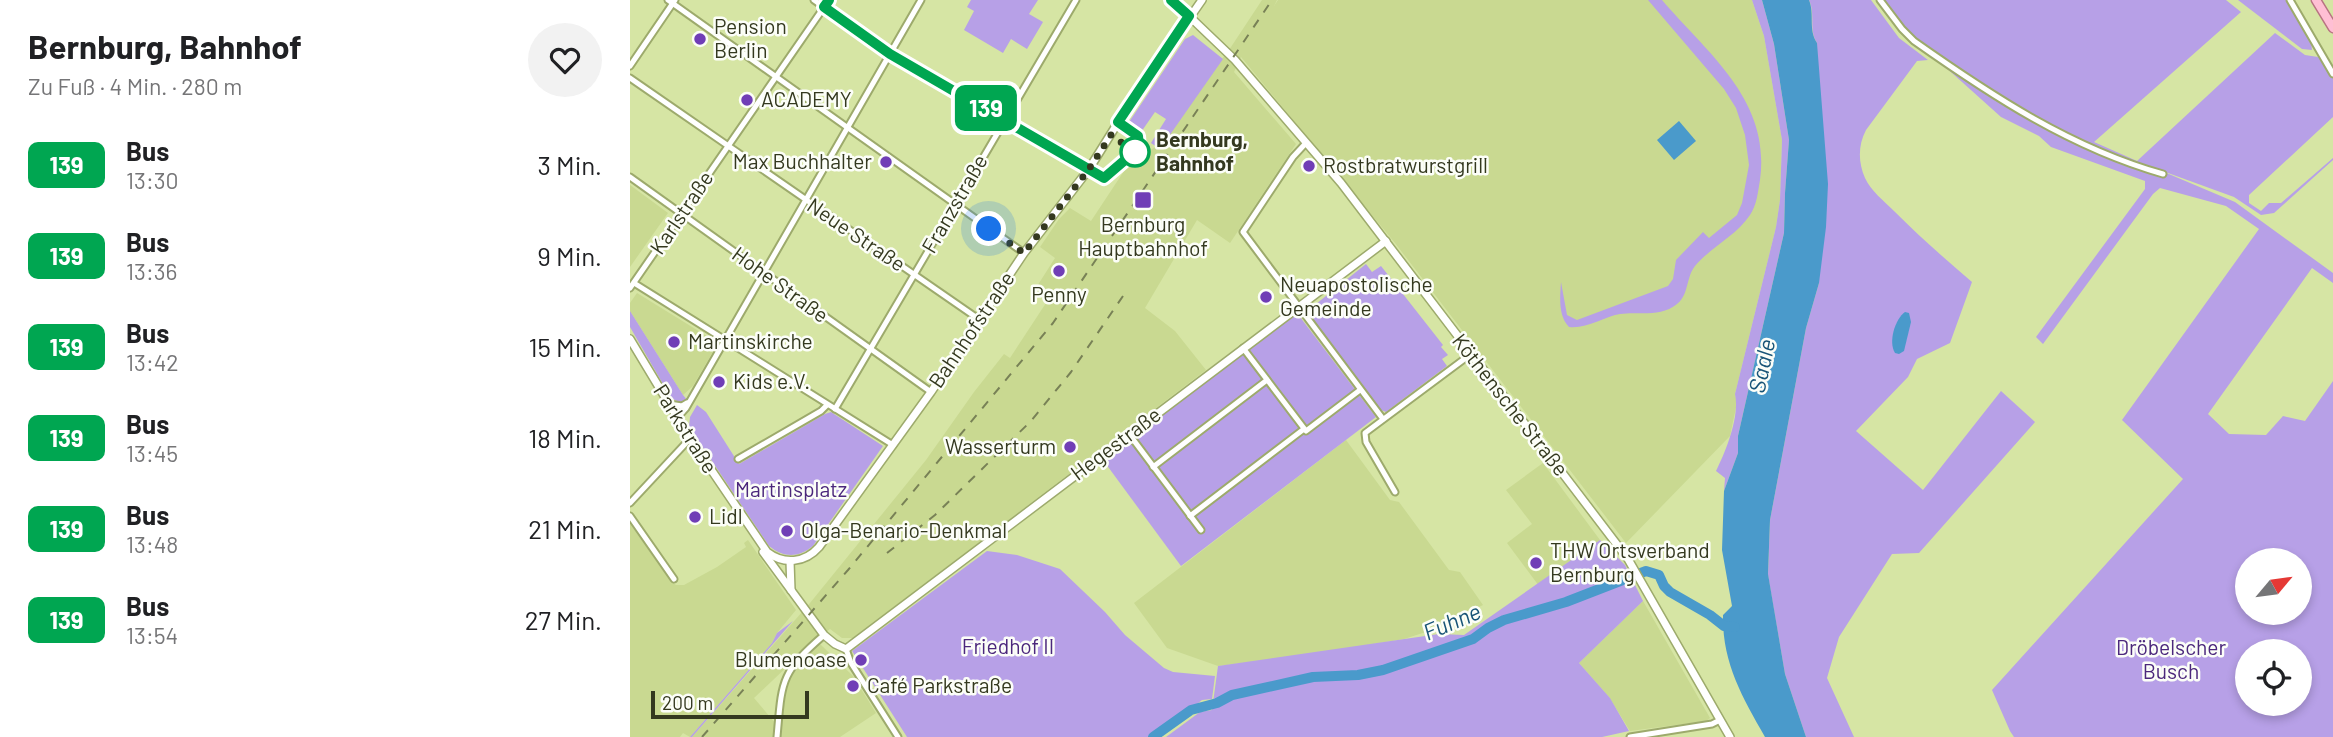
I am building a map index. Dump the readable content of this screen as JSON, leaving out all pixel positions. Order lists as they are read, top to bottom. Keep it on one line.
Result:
{"streets":{"main road":["Bahnhofstraße","Köthensche Straße","Parkstraße","Hegestraße"],"street":["Franzstraße","Karlstraße","Neue Straße","Hohe Straße"]},"crossings":[["Franzstraße","Neue Straße"],["Franzstraße","Hohe Straße"],["Karlstraße","Neue Straße"],["Karlstraße","Hohe Straße"],["Neue Straße","Bahnhofstraße"],["Hohe Straße","Bahnhofstraße"],["Bahnhofstraße","Köthensche Straße"],["Bahnhofstraße","Parkstraße"],["Köthensche Straße","Hegestraße"],["Parkstraße","Hegestraße"]],"water":["Saale","Fuhne"],"parks":["Martinsplatz","Friedhof II","Dröbelscher Busch"],"places":{"other":["Pension Berlin","ACADEMY","Bernburg, Bahnhof","Max Buchhalter","Rostbratwurstgrill","Penny","Neuapostolische Gemeinde","Martinskirche","Kids e.V.","Wasserturm","Lidl","Olga-Benario-Denkmal","THW Ortsverband Bernburg","Blumenoase","Café Parkstraße"],"transit":["Bernburg Hauptbahnhof"]},"lines":["bus line 139"],"scale_bar":"200 m","north":"top right","page":{"heading":["Bernburg, Bahnhof","Zu Fuß · 4 Min. · 280 m"],"on_map":"139","list":[{"mark":"139","name":"Bus","note":"13:30","value":"3 Min."},{"mark":"139","name":"Bus","note":"13:36","value":"9 Min."},{"mark":"139","name":"Bus","note":"13:42","value":"15 Min."},{"mark":"139","name":"Bus","note":"13:45","value":"18 Min."},{"mark":"139","name":"Bus","note":"13:48","value":"21 Min."},{"mark":"139","name":"Bus","note":"13:54","value":"27 Min."}],"scale":"200 m"}}
